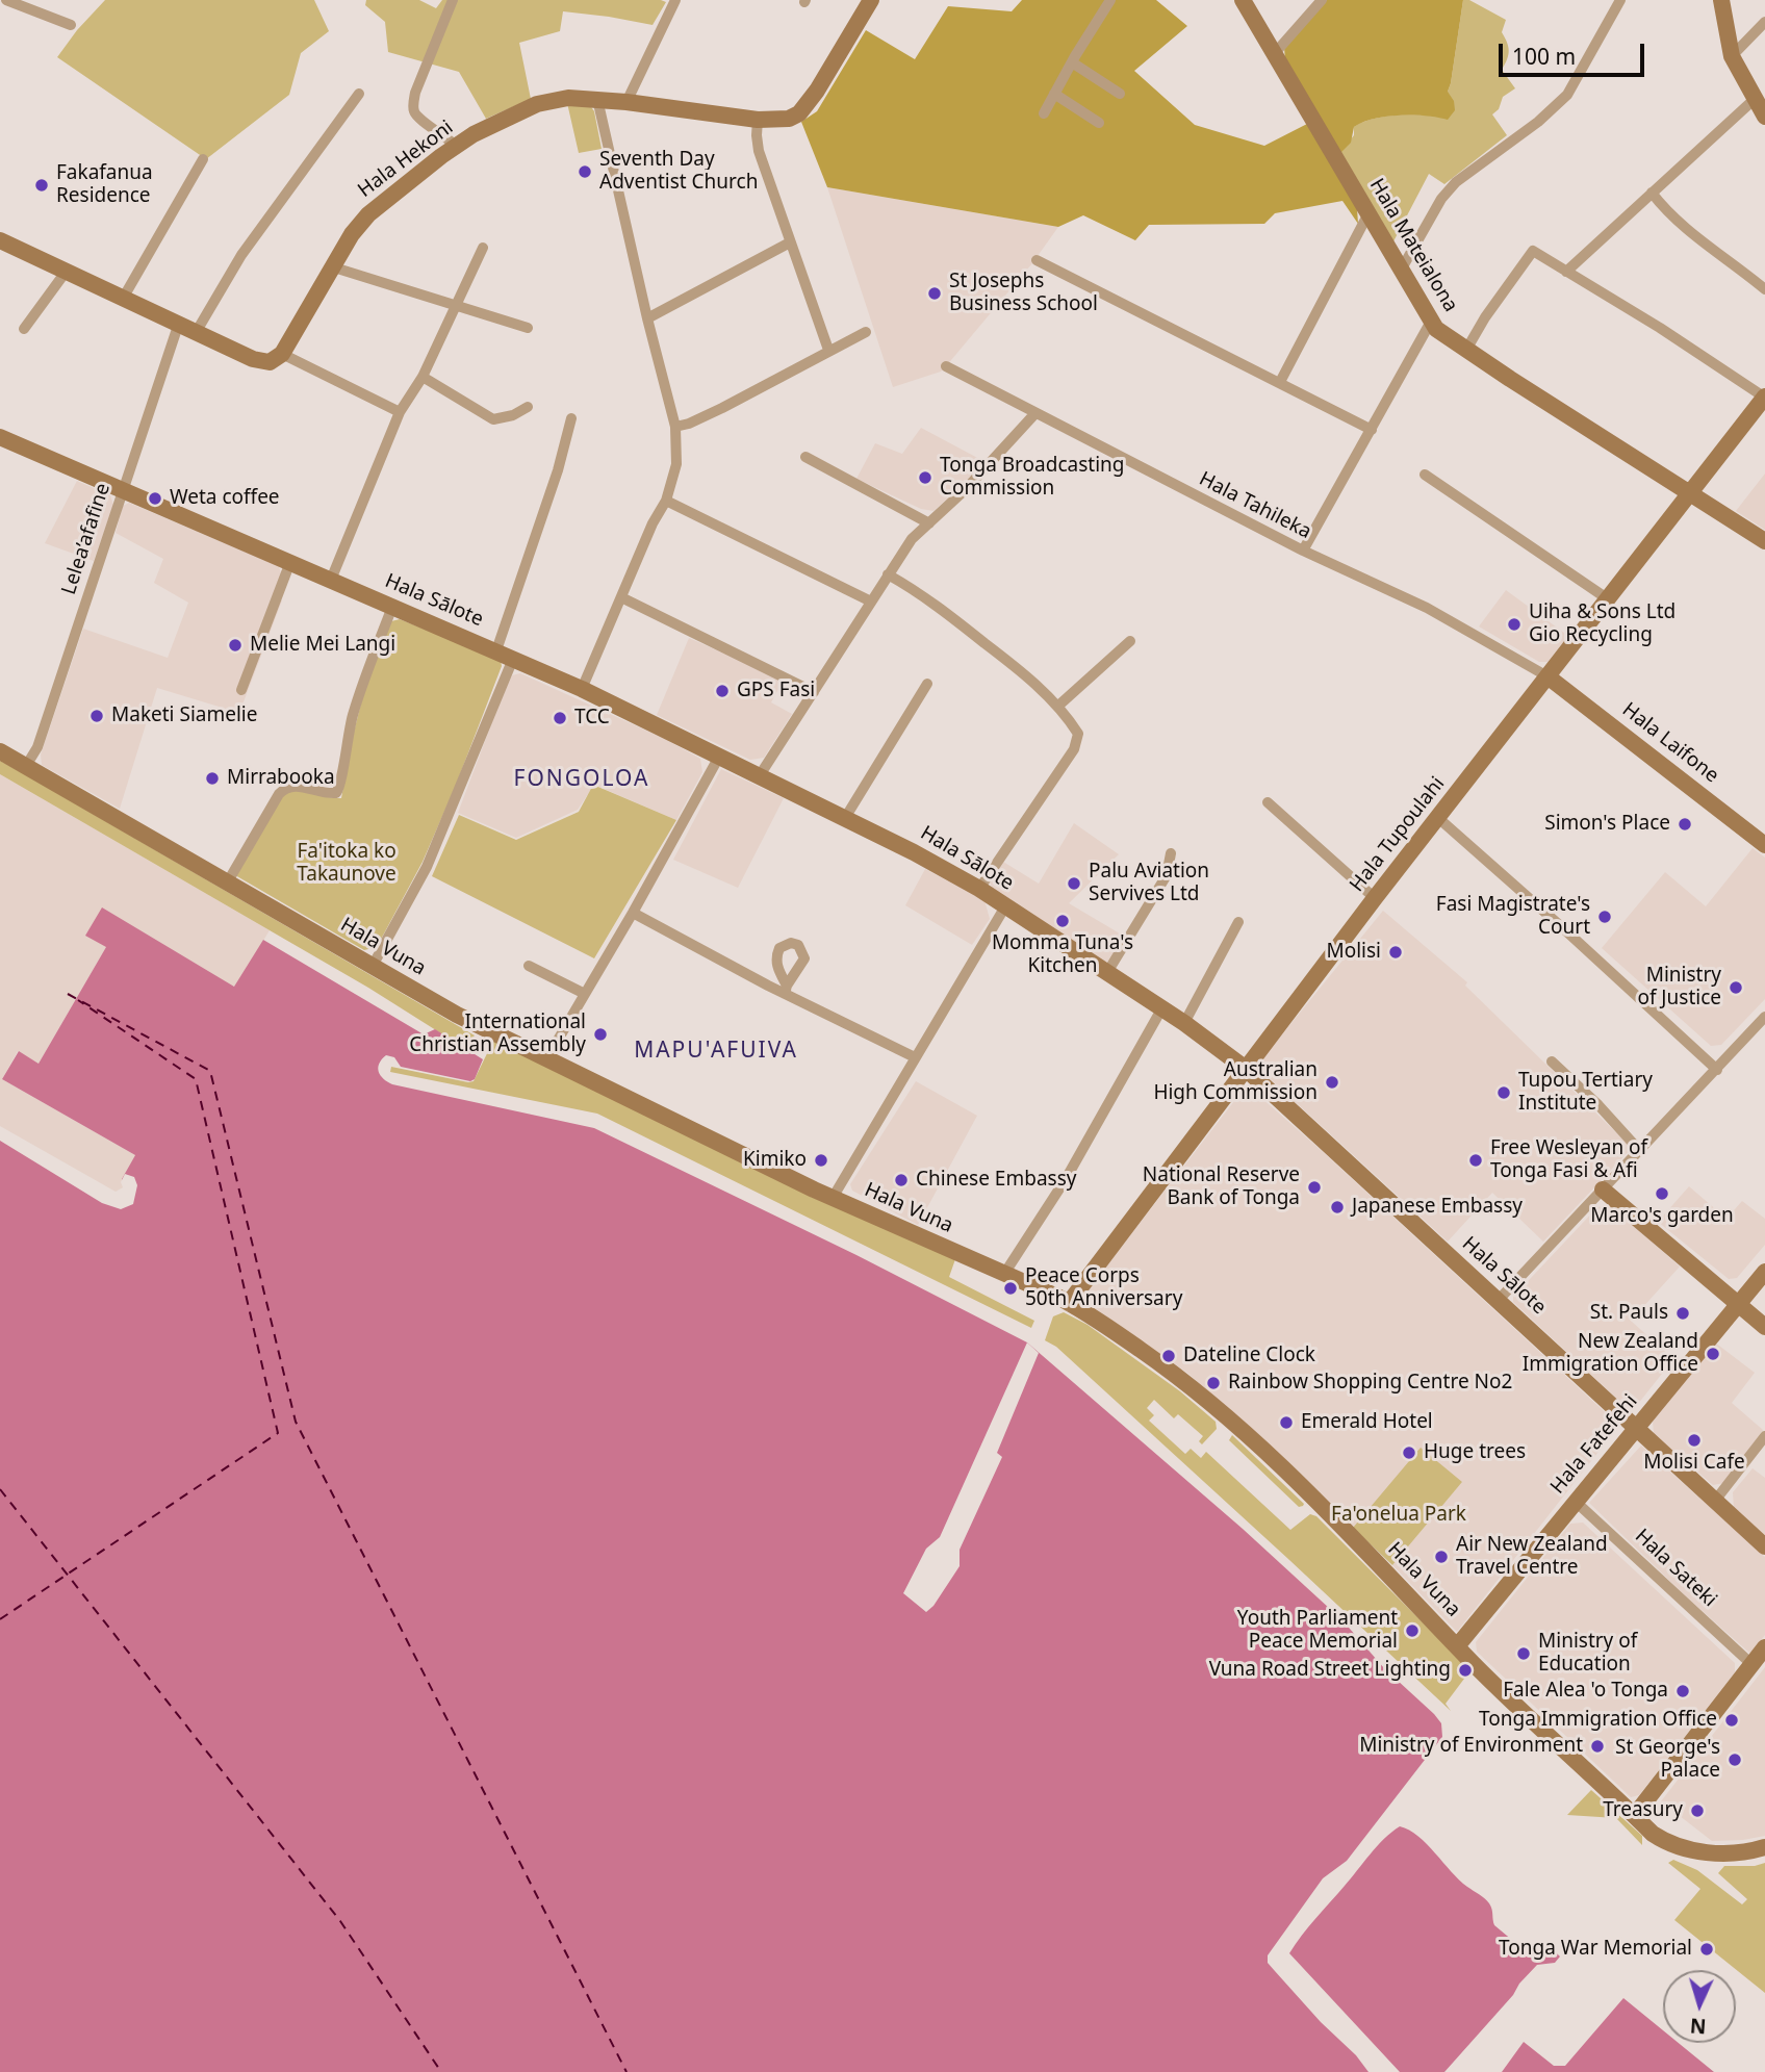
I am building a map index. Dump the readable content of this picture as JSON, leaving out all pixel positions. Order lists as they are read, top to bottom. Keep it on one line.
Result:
{"streets":{"main road":["Hala Hekoni","Hala Mateialona","Hala Sālote","Hala Laifone","Hala Tupoulahi","Hala Vuna","Hala Fatefehi"],"street":["Hala Tahileka","Lelea’afafine","Hala Sateki"]},"crossings":[["Hala Mateialona","Hala Tupoulahi"],["Hala Tahileka","Hala Laifone"],["Hala Tahileka","Hala Tupoulahi"],["Lelea’afafine","Hala Sālote"],["Lelea’afafine","Hala Vuna"],["Hala Sālote","Hala Tupoulahi"],["Hala Sālote","Hala Fatefehi"],["Hala Laifone","Hala Tupoulahi"],["Hala Tupoulahi","Hala Vuna"],["Hala Vuna","Hala Fatefehi"],["Hala Fatefehi","Hala Sateki"]],"districts":["FONGOLOA","MAPU'AFUIVA"],"parks":["Fa'itoka ko Takaunove","Fa'onelua Park"],"places":["Seventh Day Adventist Church","Fakafanua Residence","St Josephs Business School","Tonga Broadcasting Commission","Weta coffee","Uiha & Sons Ltd Gio Recycling","Melie Mei Langi","GPS Fasi","Maketi Siamelie","TCC","Mirrabooka","Simon's Place","Palu Aviation Servives Ltd","Fasi Magistrate's Court","Momma Tuna's Kitchen","Molisi","Ministry of Justice","International Christian Assembly","Australian High Commission","Tupou Tertiary Institute","Kimiko","Free Wesleyan of Tonga Fasi & Afi","Chinese Embassy","National Reserve Bank of Tonga","Marco's garden","Japanese Embassy","Peace Corps 50th Anniversary","St. Pauls","New Zealand Immigration Office","Dateline Clock","Rainbow Shopping Centre No2","Emerald Hotel","Molisi Cafe","Huge trees","Air New Zealand Travel Centre","Youth Parliament Peace Memorial","Ministry of Education","Vuna Road Street Lighting","Fale Alea 'o Tonga","Tonga Immigration Office","Ministry of Environment","St George's Palace","Treasury","Tonga War Memorial"],"scale_bar":"100 m","north":"bottom"}
